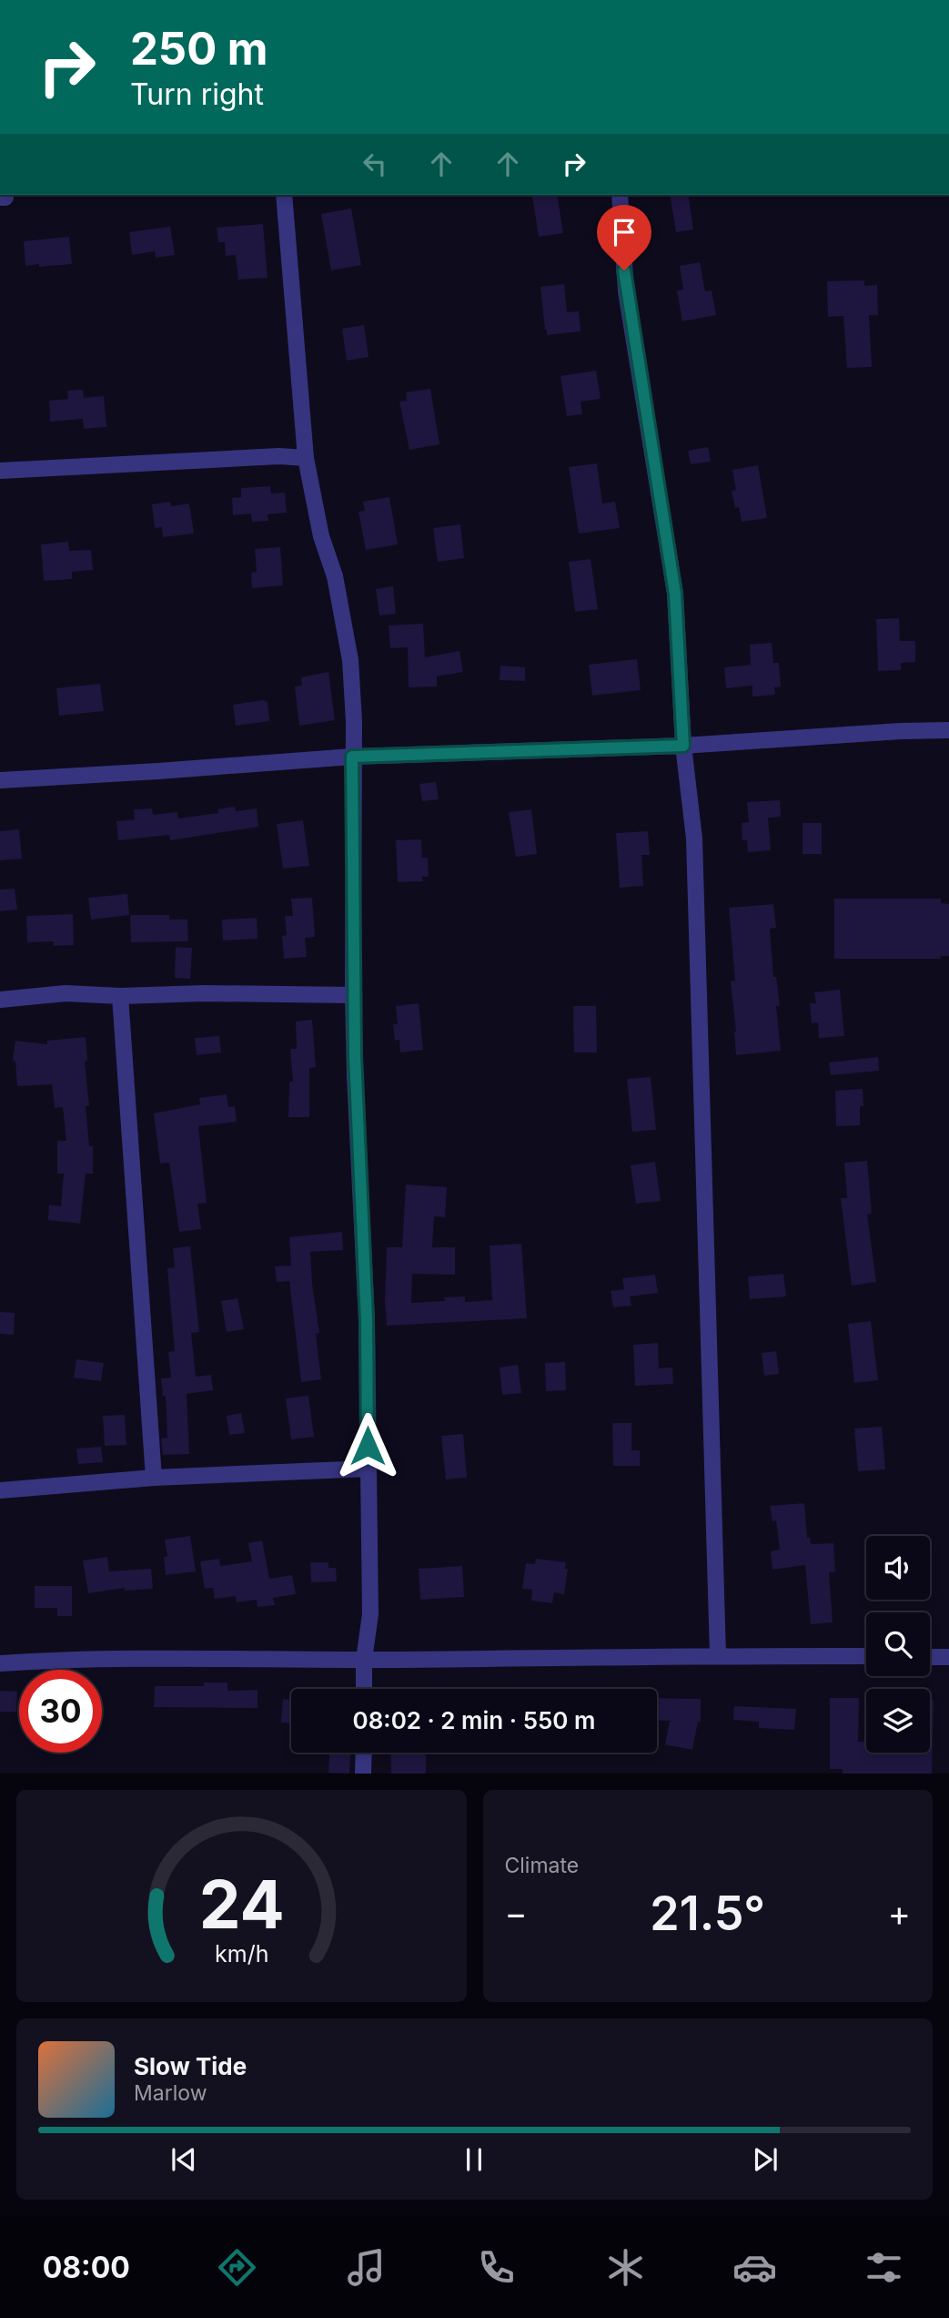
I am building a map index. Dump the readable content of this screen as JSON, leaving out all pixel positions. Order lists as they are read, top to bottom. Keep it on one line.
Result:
{"page":{"turn":["250 m","Turn right"],"limit":"30","trip":"08:02 · 2 min · 550 m","tile":"Climate","heat":["−","21.5°","+"],"song":["Slow Tide","Marlow"],"tabs":"08:00","gauge":["24","km/h"]}}
